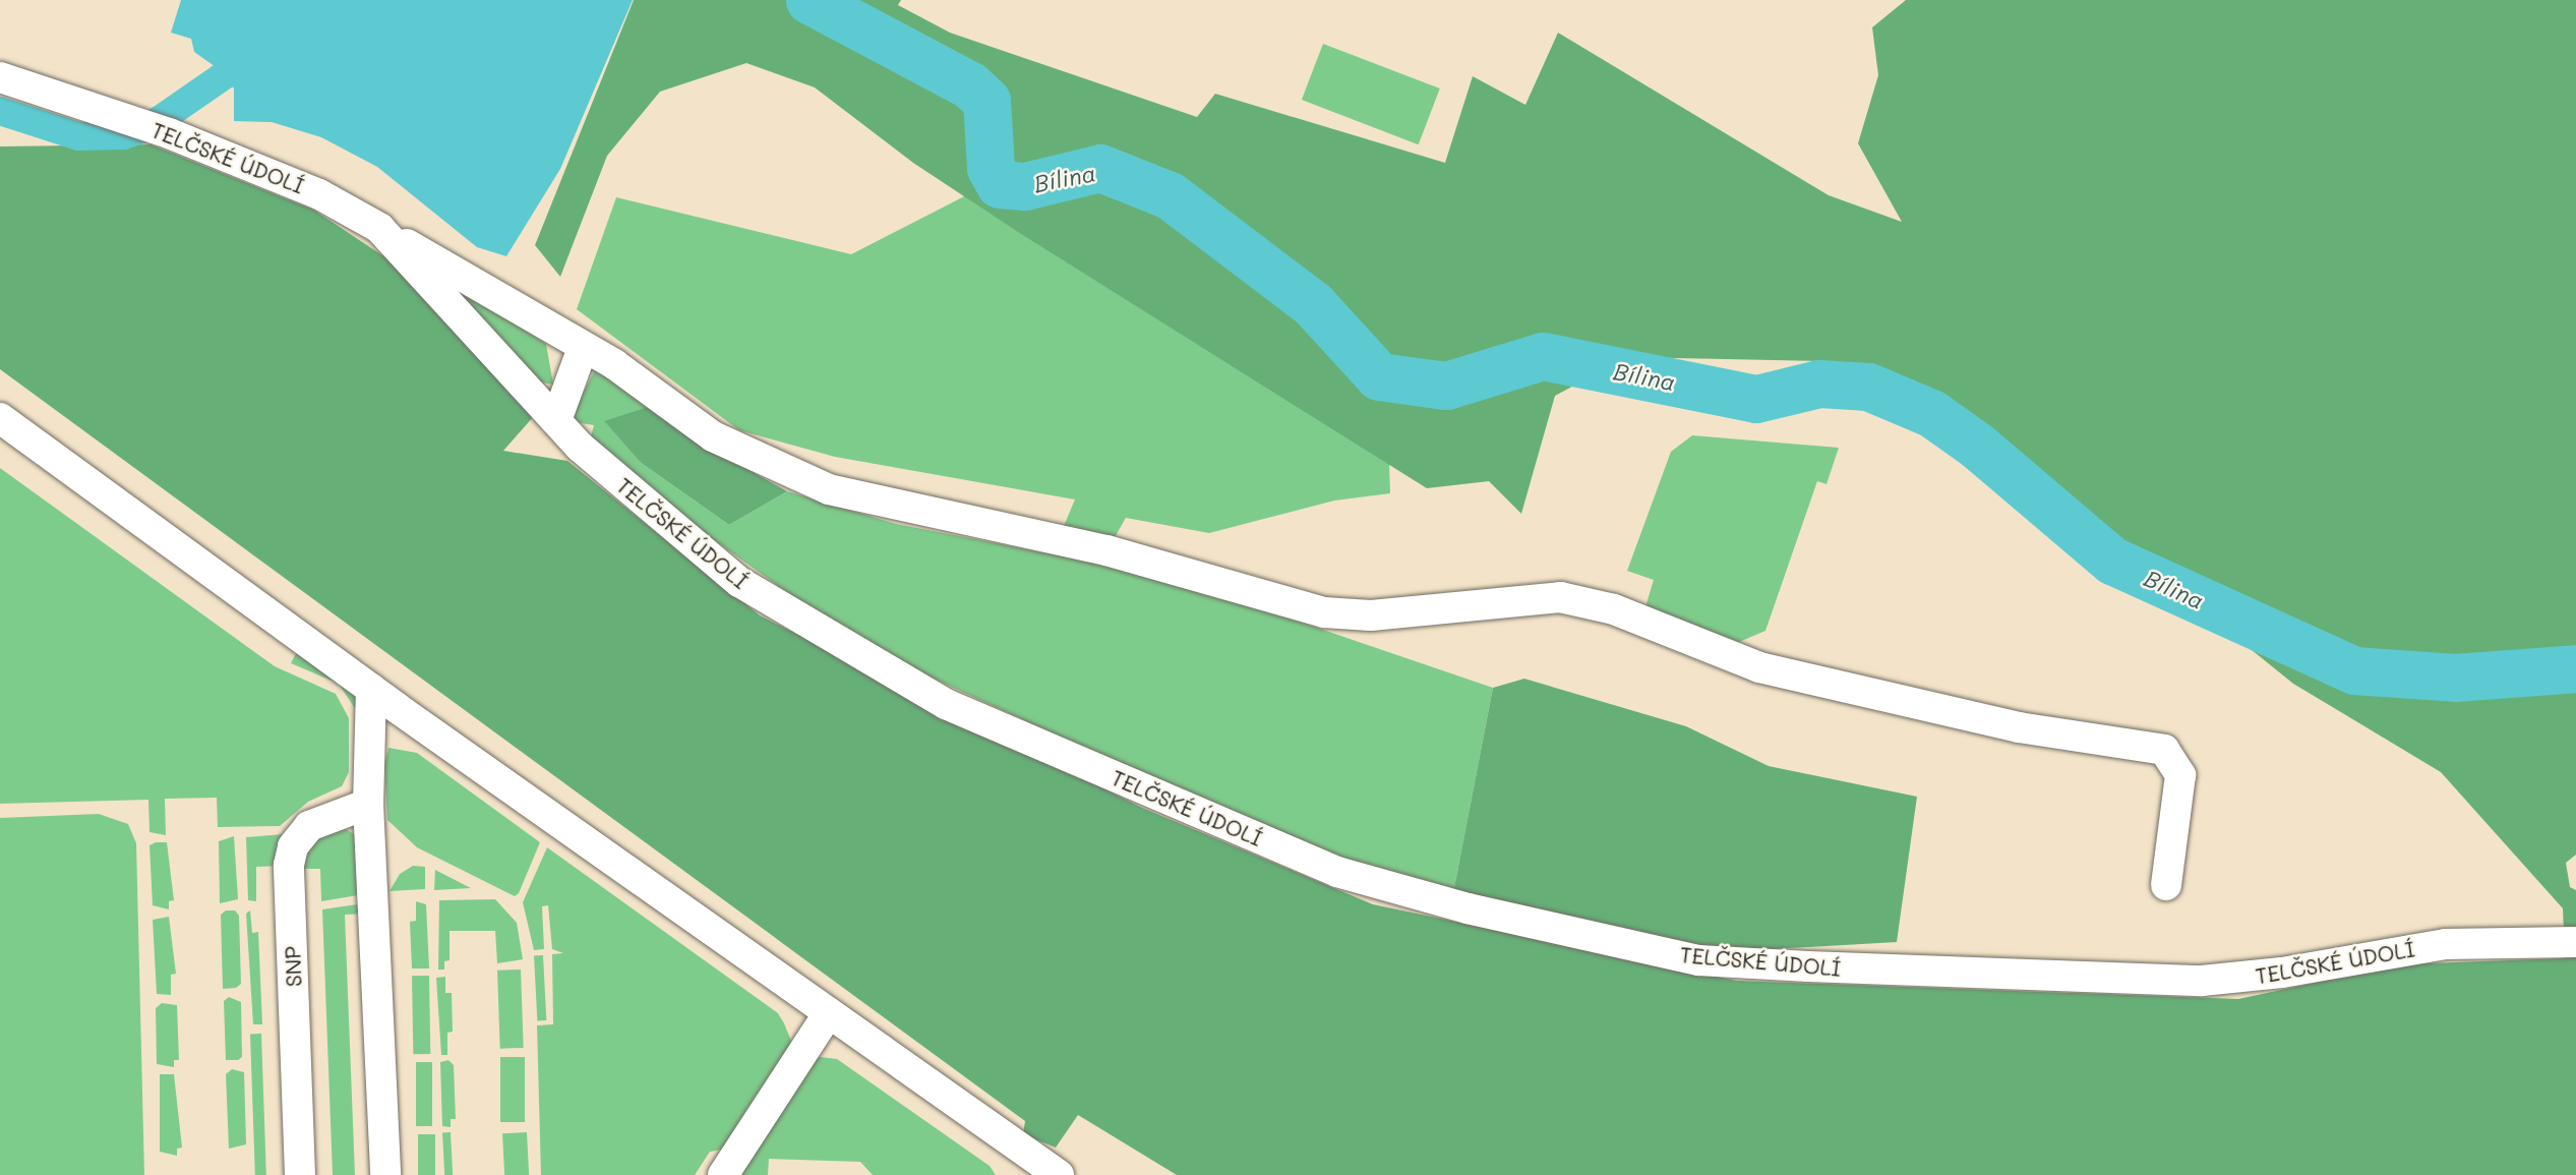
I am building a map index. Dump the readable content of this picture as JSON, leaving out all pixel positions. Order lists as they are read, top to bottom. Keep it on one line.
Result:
{"streets":{"street":["TELČSKÉ ÚDOLÍ","SNP"]},"water":["Bílina"]}
